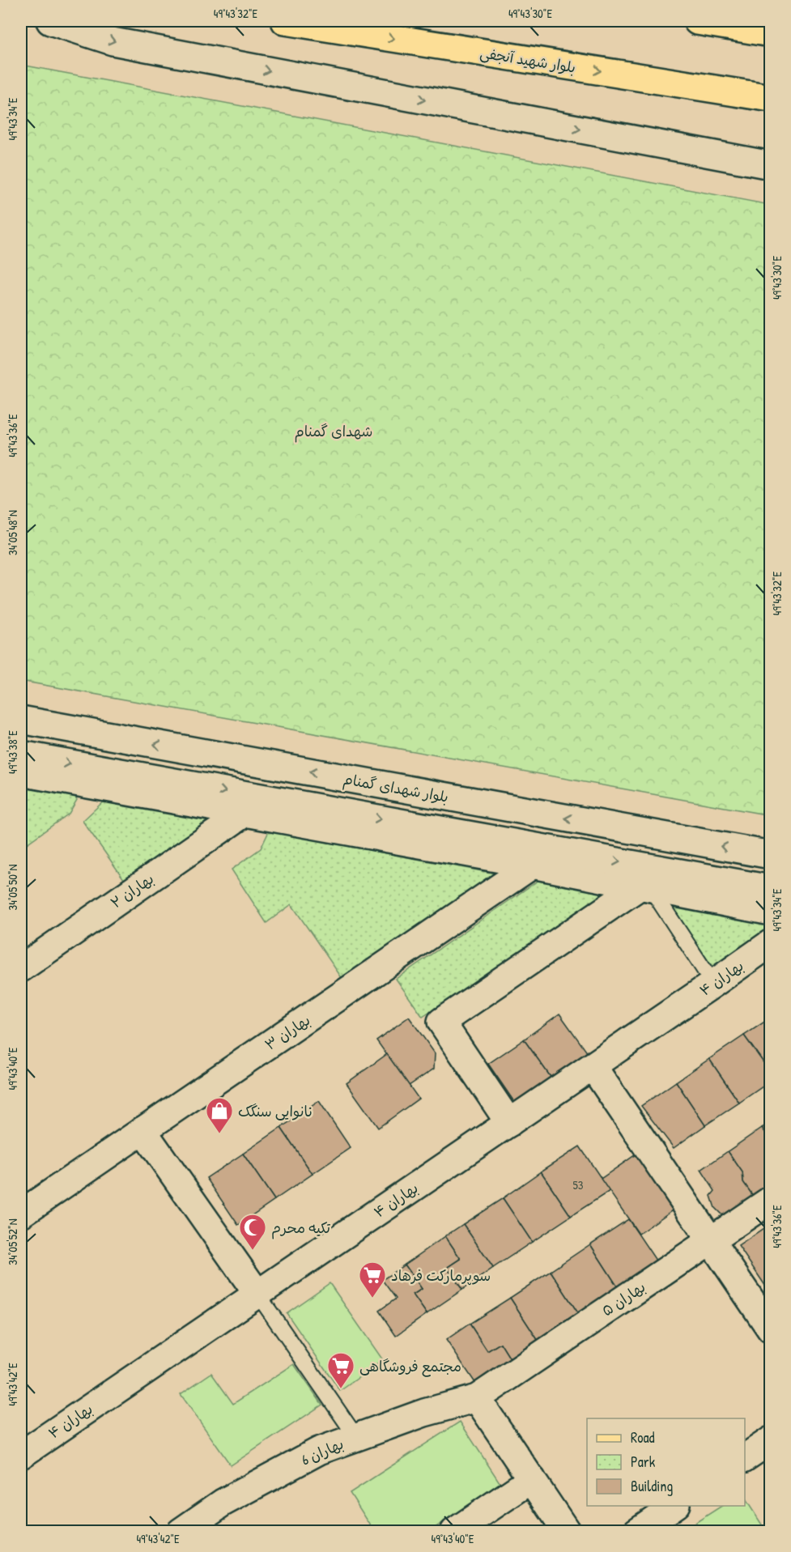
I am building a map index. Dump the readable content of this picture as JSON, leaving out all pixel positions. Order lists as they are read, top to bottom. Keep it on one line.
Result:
{"streets":{"main road":["بلوار شهید آنجفی"],"street":["بلوار شهدای گمنام","بهاران ۲","بهاران ۴","بهاران ۳","بهاران ۵","بهاران 6"]},"crossings":[["بهاران ۵","بهاران 6"]],"one_way":["بلوار شهید آنجفی"],"parks":["شهدای گمنام"],"places":{"shop":["نانوایی سنگک"],"mosque":["تکیه محرم"],"supermarket":["سوپرمارکت فرهاد","مجتمع فروشگاهی"]},"house_numbers":["53"],"legend":["Road","Park","Building"],"coordinates":["49°43'32\"E","49°43'30\"E","49°43'34\"E","49°43'36\"E","34°05'48\"N","49°43'38\"E","34°05'50\"N","49°43'40\"E","34°05'52\"N","49°43'42\"E"]}
